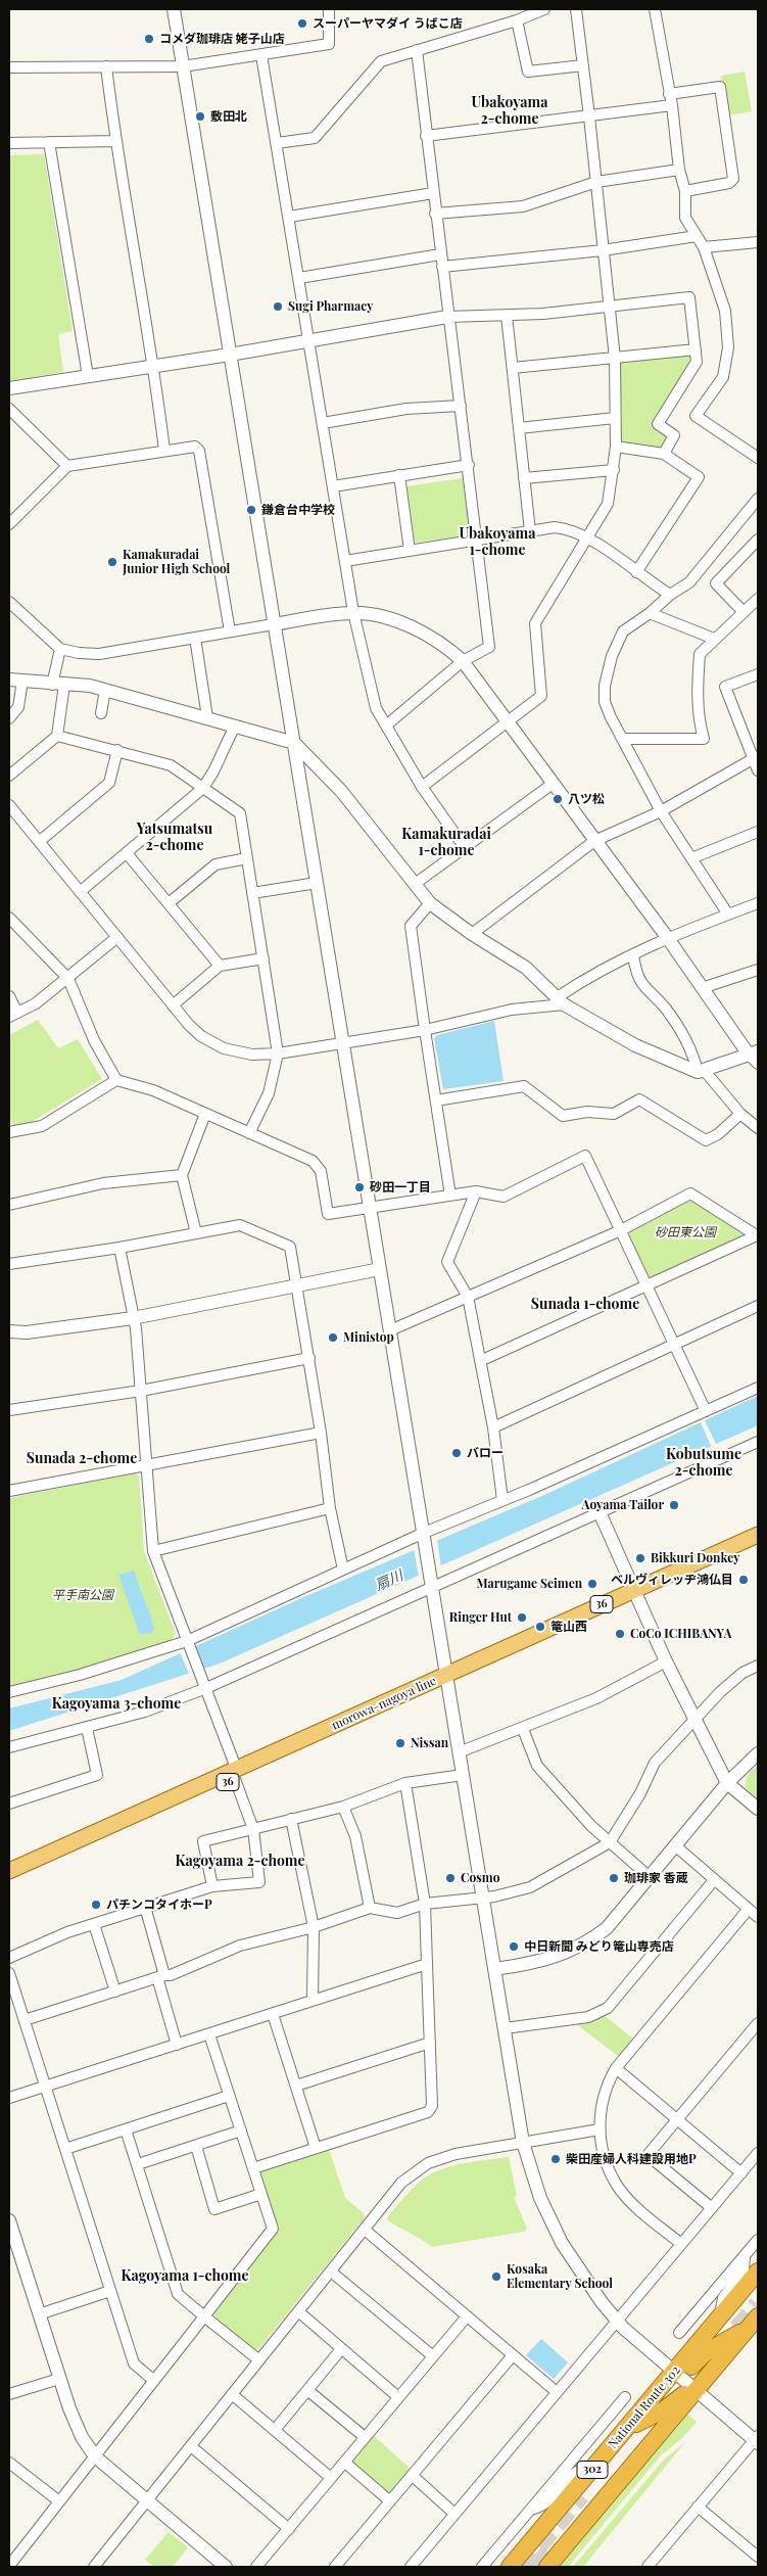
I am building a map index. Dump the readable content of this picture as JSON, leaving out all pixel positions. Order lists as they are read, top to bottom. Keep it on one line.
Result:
{"streets":{"highway":["National Route 302","302"],"main road":["36","morowa-nagoya line"]},"districts":["Ubakoyama 2-chome","Ubakoyama 1-chome","Yatsumatsu 2-chome","Kamakuradai 1-chome","Sunada 1-chome","Kobutsume 2-chome","Sunada 2-chome","Kagoyama 3-chome","Kagoyama 2-chome","Kagoyama 1-chome"],"water":["扇川"],"parks":["砂田東公園","平手南公園"],"places":["スーパーヤマダイ うばこ店","コメダ珈琲店 姥子山店","敷田北","Sugi Pharmacy","鎌倉台中学校","Kamakuradai Junior High School","八ツ松","砂田一丁目","Ministop","バロー","Aoyama Tailor","Bikkuri Donkey","ベルヴィレッヂ鴻仏目","Marugame Seimen","Ringer Hut","篭山西","CoCo ICHIBANYA","Nissan","Cosmo","珈琲家 香蔵","パチンコタイホーP","中日新聞 みどり篭山専売店","柴田産婦人科建設用地P","Kosaka Elementary School"]}
